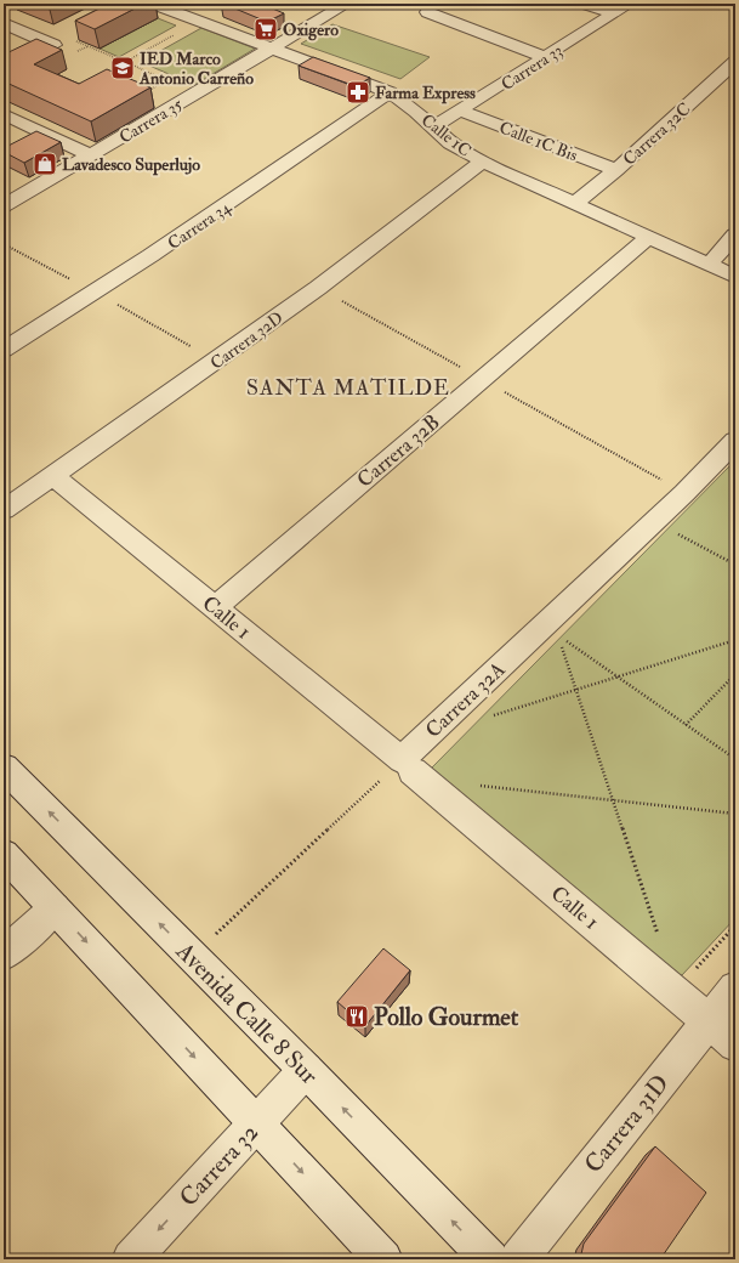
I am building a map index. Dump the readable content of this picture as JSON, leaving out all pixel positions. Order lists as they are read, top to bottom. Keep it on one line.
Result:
{"streets":{"street":["Carrera 33","Carrera 35","Carrera 32C","Calle 1C","Calle 1C Bis","Carrera 34","Carrera 32D","Carrera 32B","Calle 1","Carrera 32A","Avenida Calle 8 Sur","Carrera 31D","Carrera 32"]},"crossings":[["Carrera 33","Calle 1C"],["Carrera 33","Calle 1C Bis"],["Carrera 35","Calle 1C"],["Carrera 32C","Calle 1C"],["Carrera 32C","Calle 1C Bis"],["Calle 1C","Carrera 34"],["Calle 1C","Carrera 32D"],["Calle 1C","Carrera 32B"],["Carrera 32D","Calle 1"],["Carrera 32B","Calle 1"],["Calle 1","Carrera 32A"],["Calle 1","Carrera 31D"],["Avenida Calle 8 Sur","Carrera 32"]],"one_way":["Carrera 32"],"districts":["SANTA MATILDE"],"places":{"supermarket":["Oxigero"],"school or university":["IED Marco Antonio Carreño"],"pharmacy":["Farma Express"],"shop":["Lavadesco Superlujo"],"restaurant":["Pollo Gourmet"]}}
